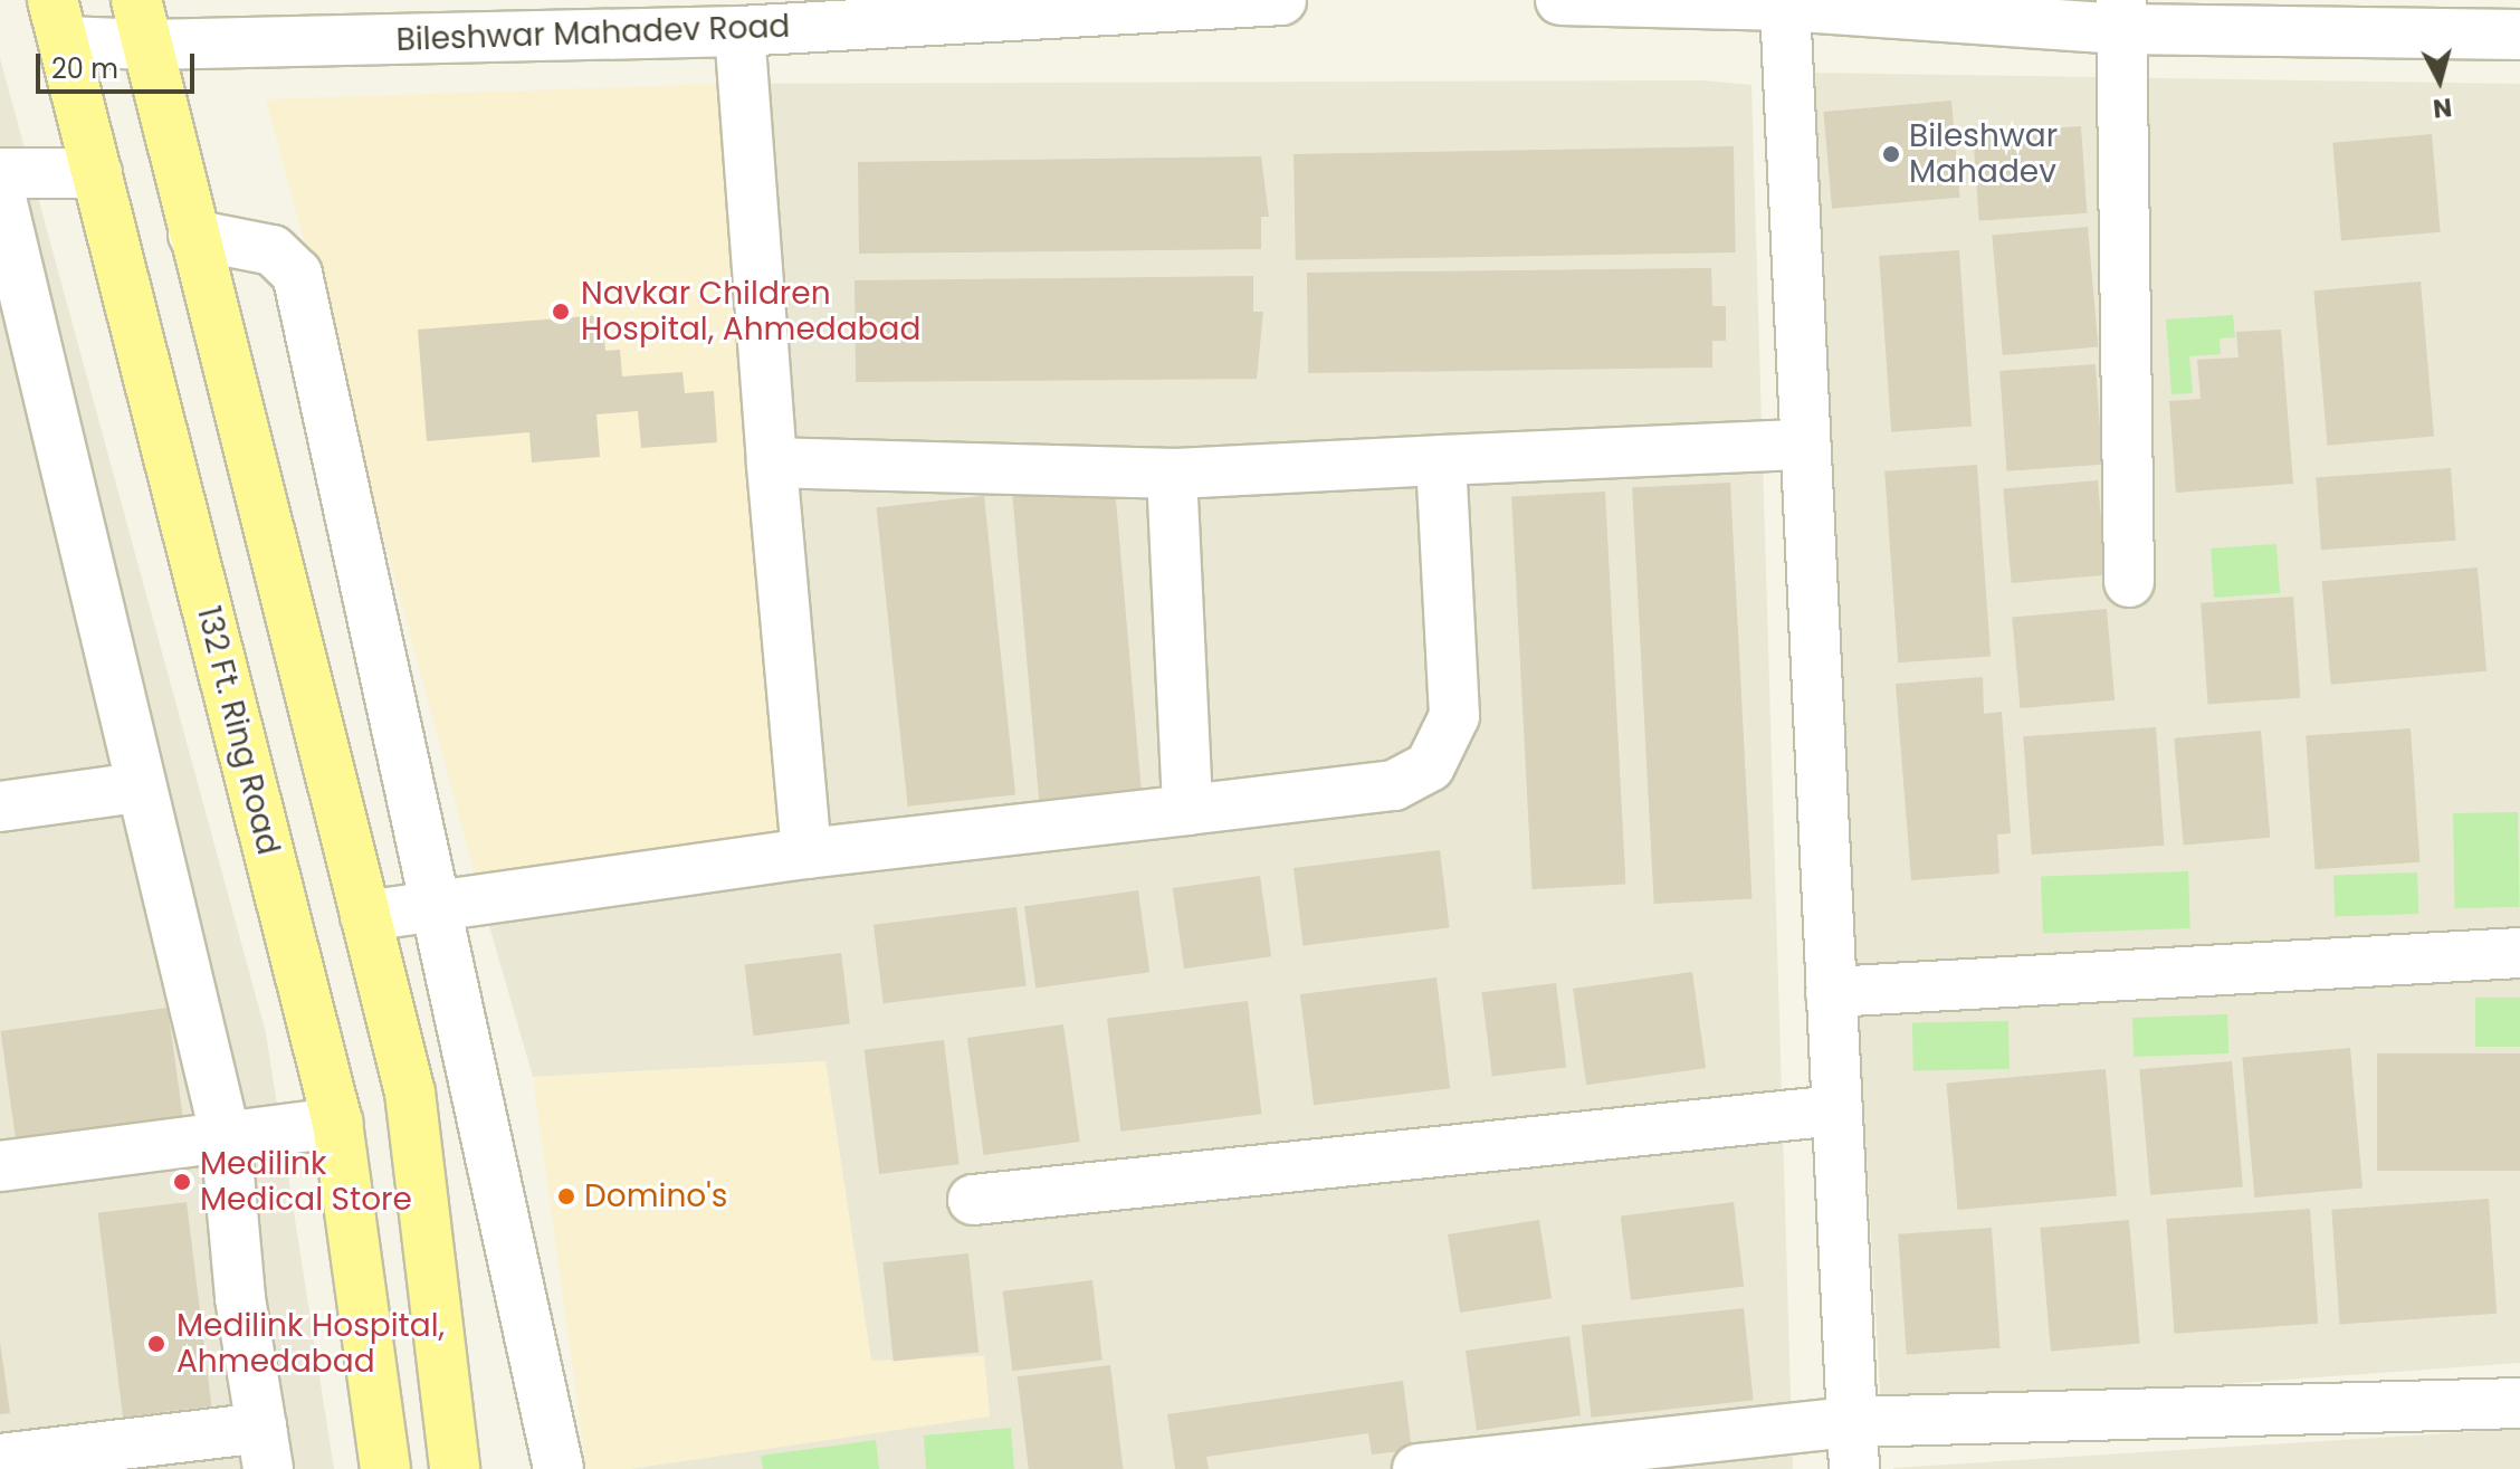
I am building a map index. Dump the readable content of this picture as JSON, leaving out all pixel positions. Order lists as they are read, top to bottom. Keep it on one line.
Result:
{"streets":{"main road":["132 Ft. Ring Road"],"street":["Bileshwar Mahadev Road"]},"crossings":[["Bileshwar Mahadev Road","132 Ft. Ring Road"]],"places":["Bileshwar Mahadev","Navkar Children Hospital, Ahmedabad","Medilink Medical Store","Domino's","Medilink Hospital, Ahmedabad"],"scale_bar":"20 m","north":"bottom"}
